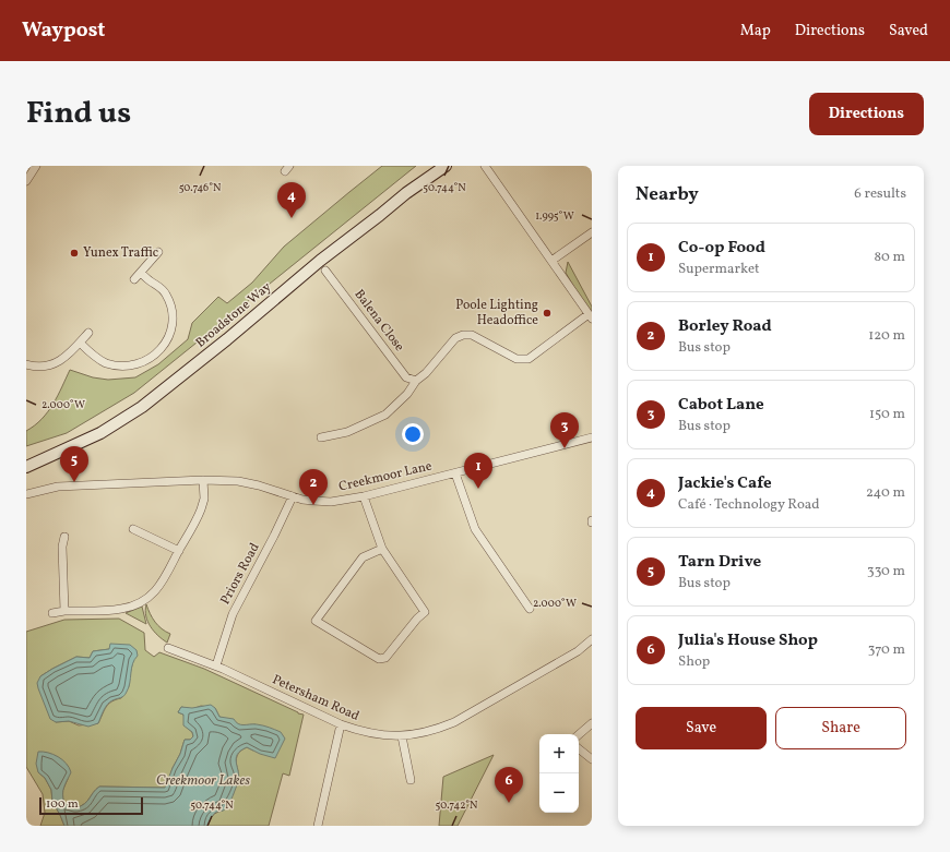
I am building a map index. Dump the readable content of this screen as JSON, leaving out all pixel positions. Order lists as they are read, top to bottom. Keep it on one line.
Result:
{"streets":{"street":["Broadstone Way","Balena Close","Creekmoor Lane","Priors Road","Petersham Road"]},"crossings":[["Creekmoor Lane","Priors Road"],["Priors Road","Petersham Road"]],"water":["Creekmoor Lakes"],"places":["Yunex Traffic","Poole Lighting Headoffice"],"scale_bar":"100 m","page":{"header":"Waypost","nav":["Map","Directions","Saved"],"title":"Find us","buttons":["Directions",["Save","Share"]],"heading":["Nearby","6 results"],"pins":["4","3","5","1","2","6"],"list":[{"mark":"1","name":"Co-op Food","note":"Supermarket","value":"80 m"},{"mark":"2","name":"Borley Road","note":"Bus stop","value":"120 m"},{"mark":"3","name":"Cabot Lane","note":"Bus stop","value":"150 m"},{"mark":"4","name":"Jackie's Cafe","note":"Café · Technology Road","value":"240 m"},{"mark":"5","name":"Tarn Drive","note":"Bus stop","value":"330 m"},{"mark":"6","name":"Julia's House Shop","note":"Shop","value":"370 m"}],"map_buttons":["+","−"],"scale":"100 m"},"coordinates":["50.746°N","50.744°N","1.995°W","2.000°W","50.742°N"]}
